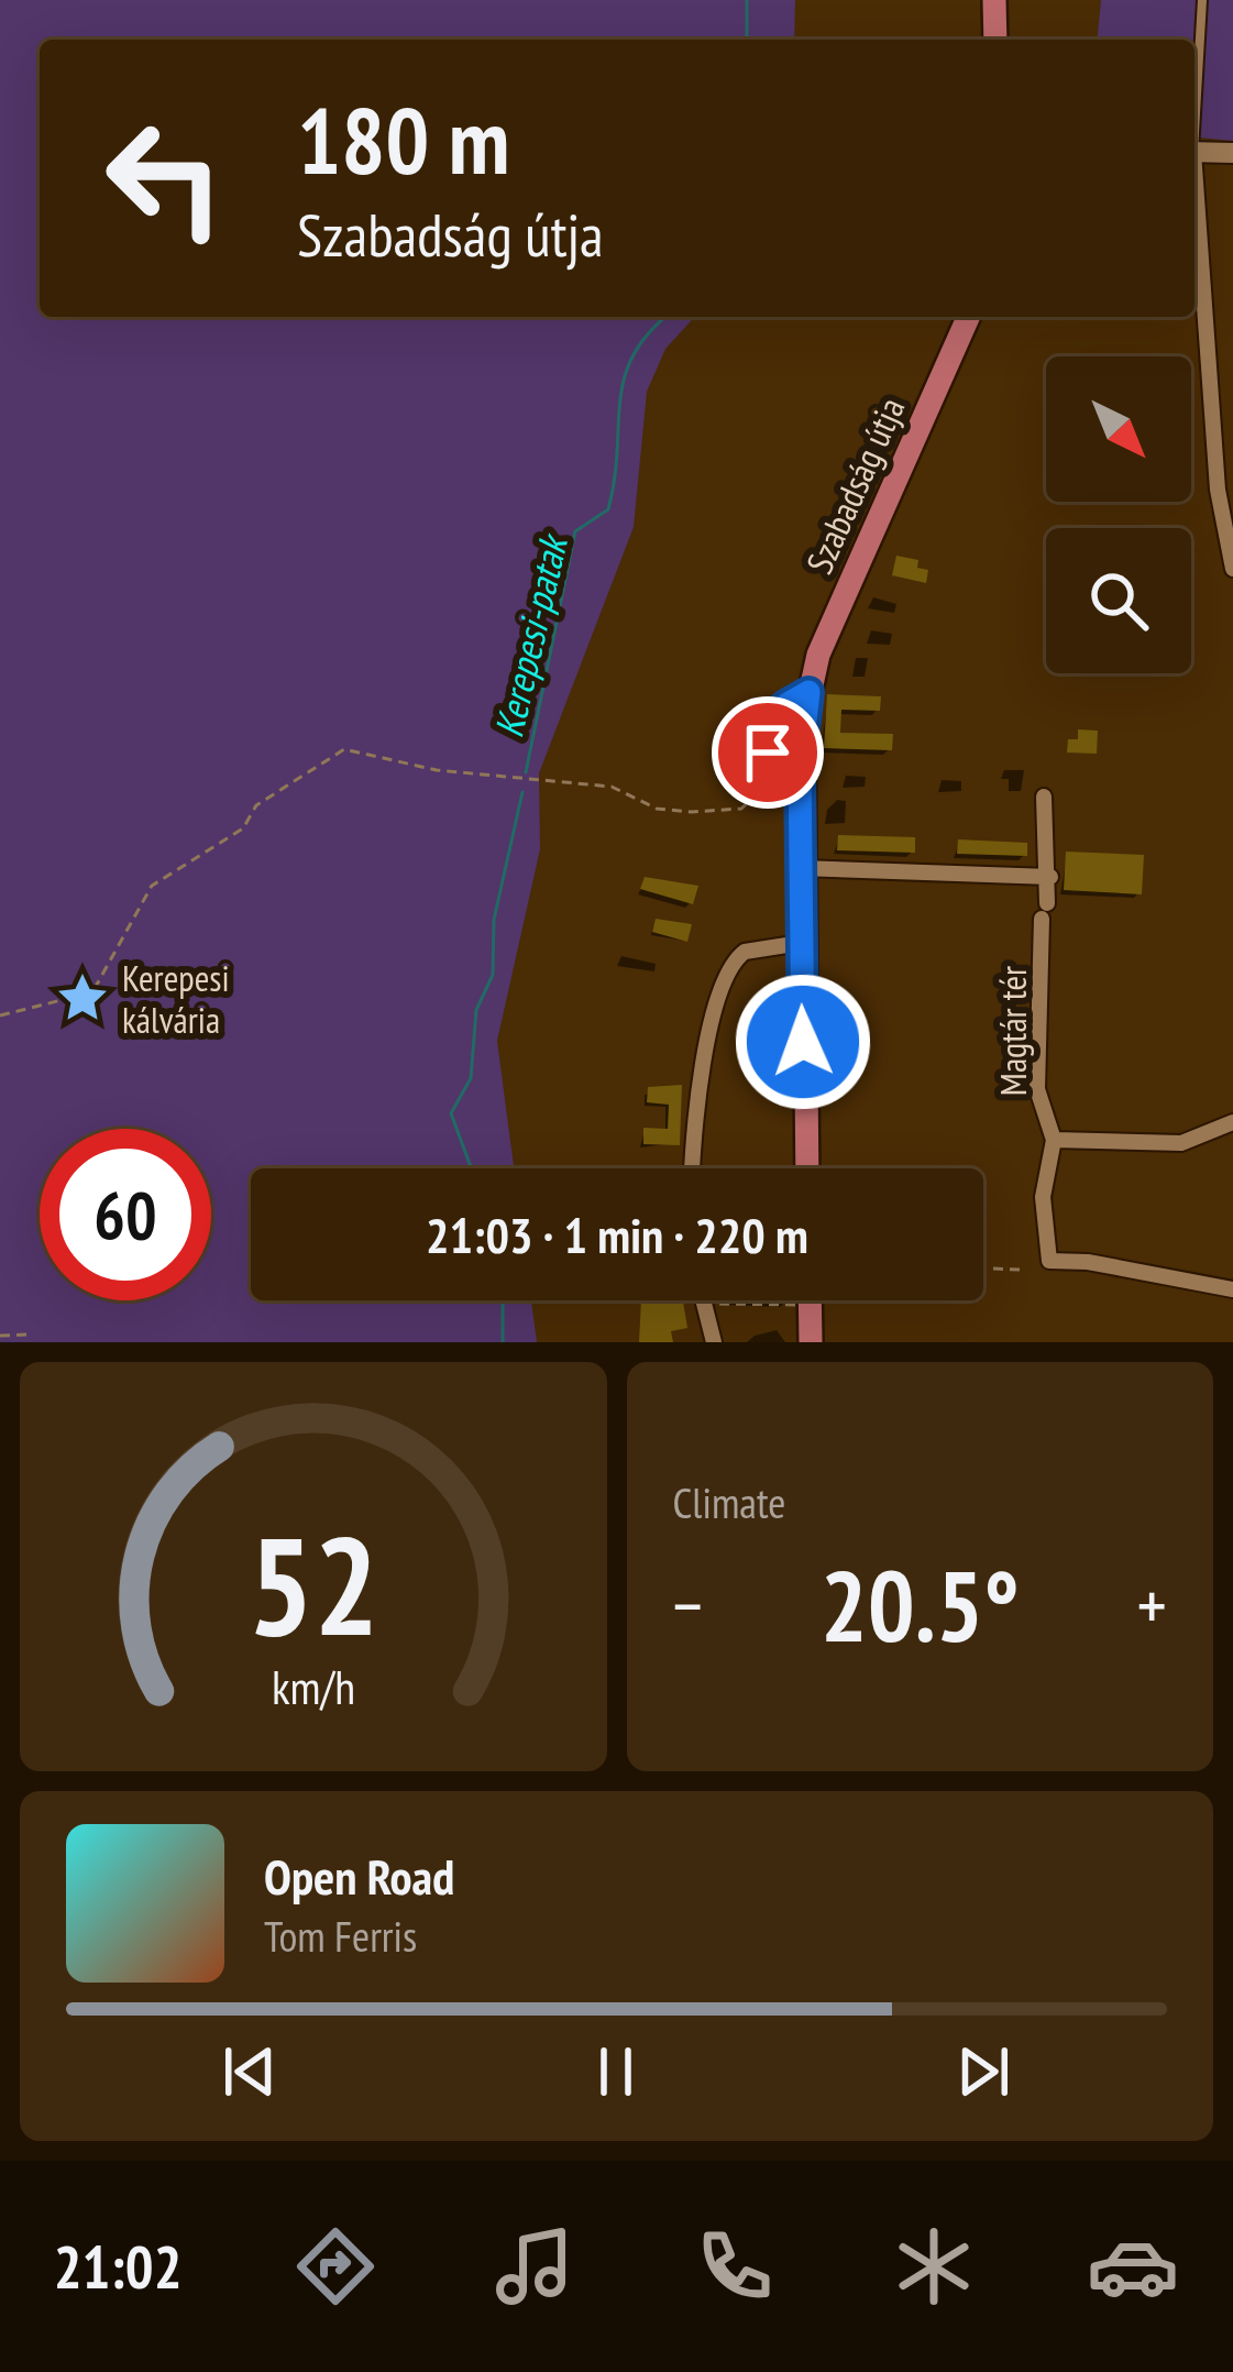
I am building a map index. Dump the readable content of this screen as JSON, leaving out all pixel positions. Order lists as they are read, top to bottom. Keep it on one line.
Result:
{"streets":{"main road":["Szabadság útja"],"street":["Magtár tér"]},"water":["Kerepesi-patak"],"places":{"place":["Kerepesi kálvária"]},"north":"bottom right","page":{"turn":["180 m","Szabadság útja"],"limit":"60","trip":"21:03 · 1 min · 220 m","tile":"Climate","heat":["−","20.5°","+"],"song":["Open Road","Tom Ferris"],"tabs":"21:02","gauge":["52","km/h"]}}
